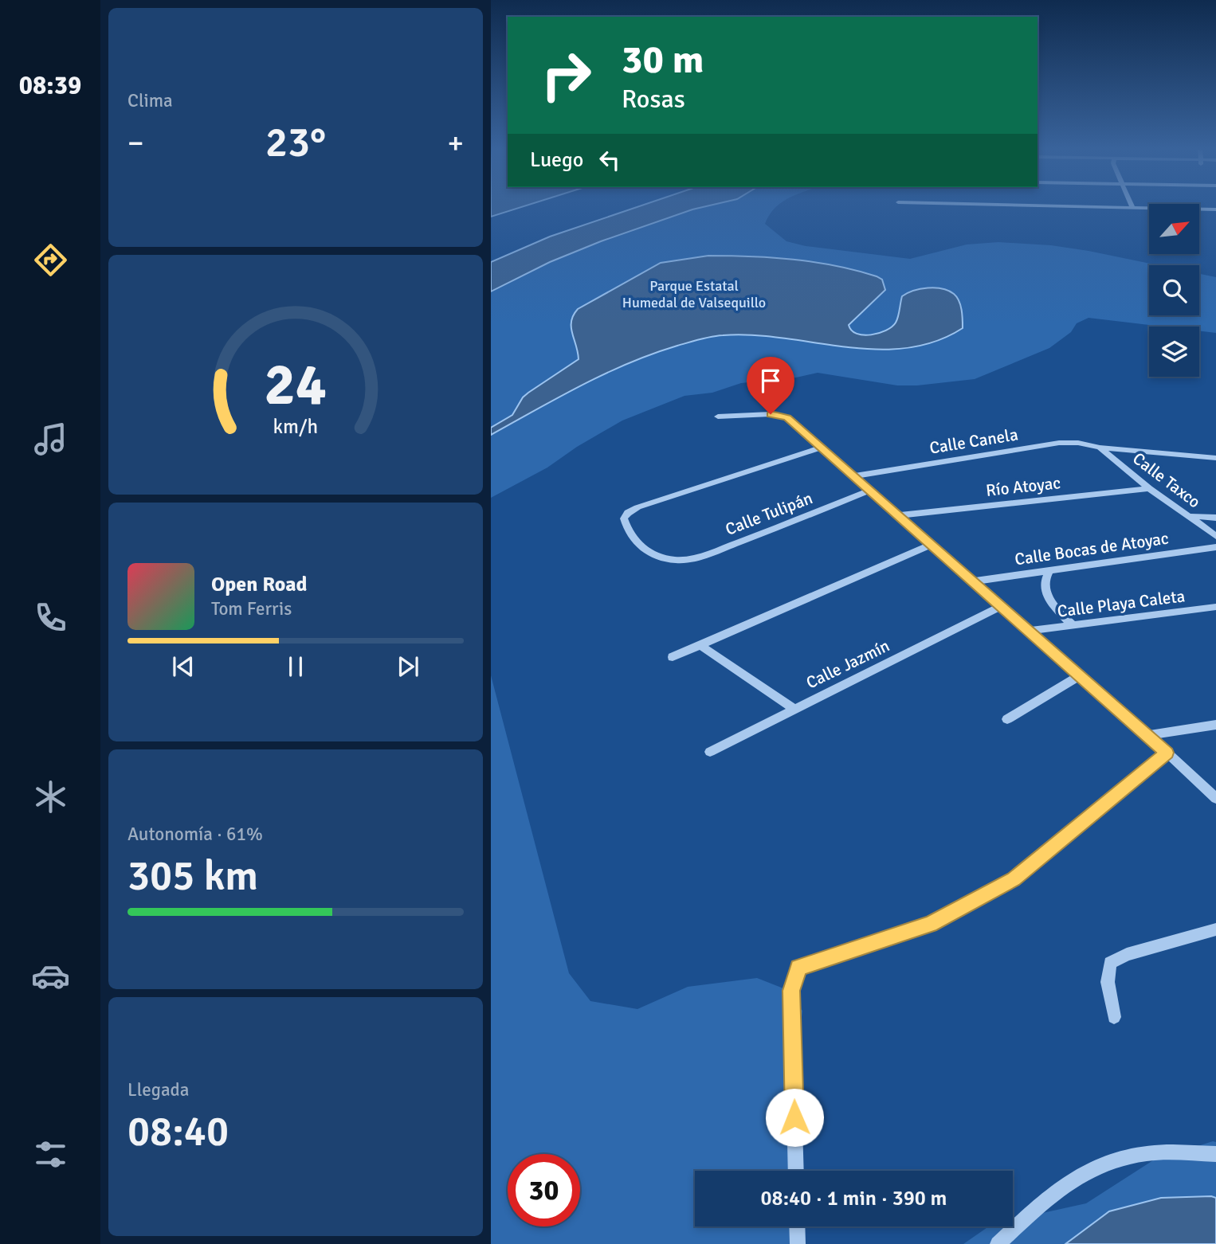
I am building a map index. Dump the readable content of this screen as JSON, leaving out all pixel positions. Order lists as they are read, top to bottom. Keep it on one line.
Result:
{"streets":{"street":["Calle Canela","Calle Taxco","Río Atoyac","Calle Tulipán","Calle Bocas de Atoyac","Calle Playa Caleta","Calle Jazmín"]},"crossings":[["Calle Canela","Calle Taxco"],["Calle Taxco","Río Atoyac"]],"parks":["Parque Estatal Humedal de Valsequillo"],"north":"top right","page":{"tabs":"08:39","tile":["Clima",["Autonomía · 61%","305 km"],["Llegada","08:40"]],"turn":["30 m","Rosas"],"heat":["−","23°","+"],"then":"Luego","song":["Open Road","Tom Ferris"],"limit":"30","trip":"08:40 · 1 min · 390 m","gauge":["24","km/h"]}}
